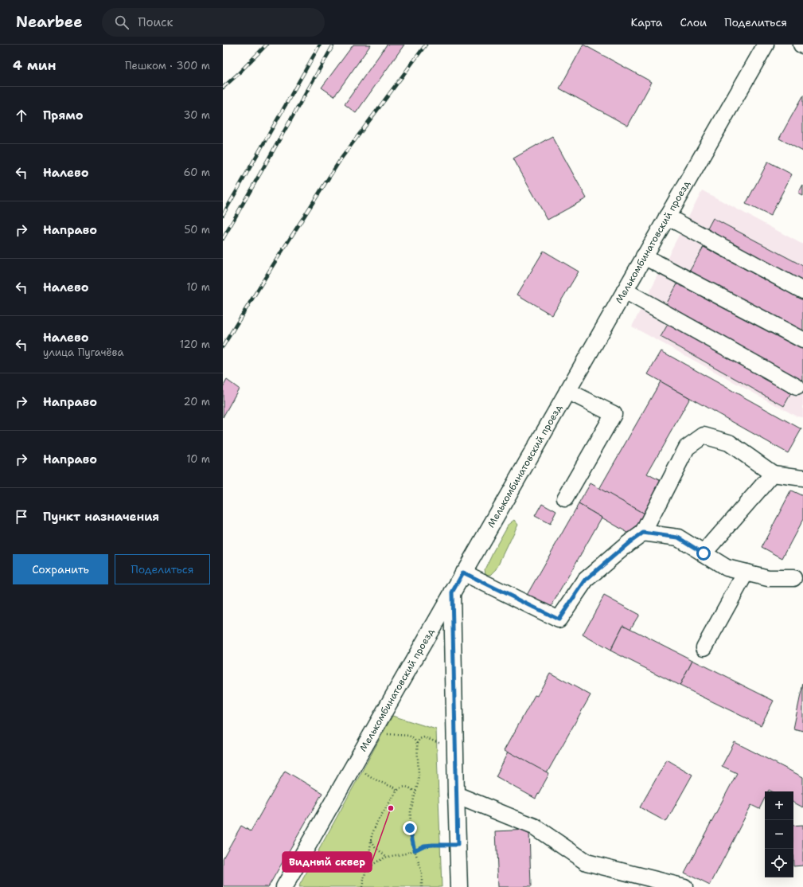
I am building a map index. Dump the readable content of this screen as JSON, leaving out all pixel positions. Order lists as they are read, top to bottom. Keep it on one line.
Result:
{"streets":{"street":["Мелькомбинатовский проезд"]},"places":["Видный сквер"],"page":{"header":"Nearbee","search":"Поиск","nav":["Карта","Слои","Поделиться"],"heading":["4 мин","Пешком · 300 m"],"list":[["Прямо","30 m"],["Налево","60 m"],["Направо","50 m"],["Налево","10 m"],["Налево","улица Пугачёва","120 m"],["Направо","20 m"],["Направо","10 m"],"Пункт назначения"],"buttons":["Сохранить","Поделиться"],"map_buttons":["+","−"]}}
